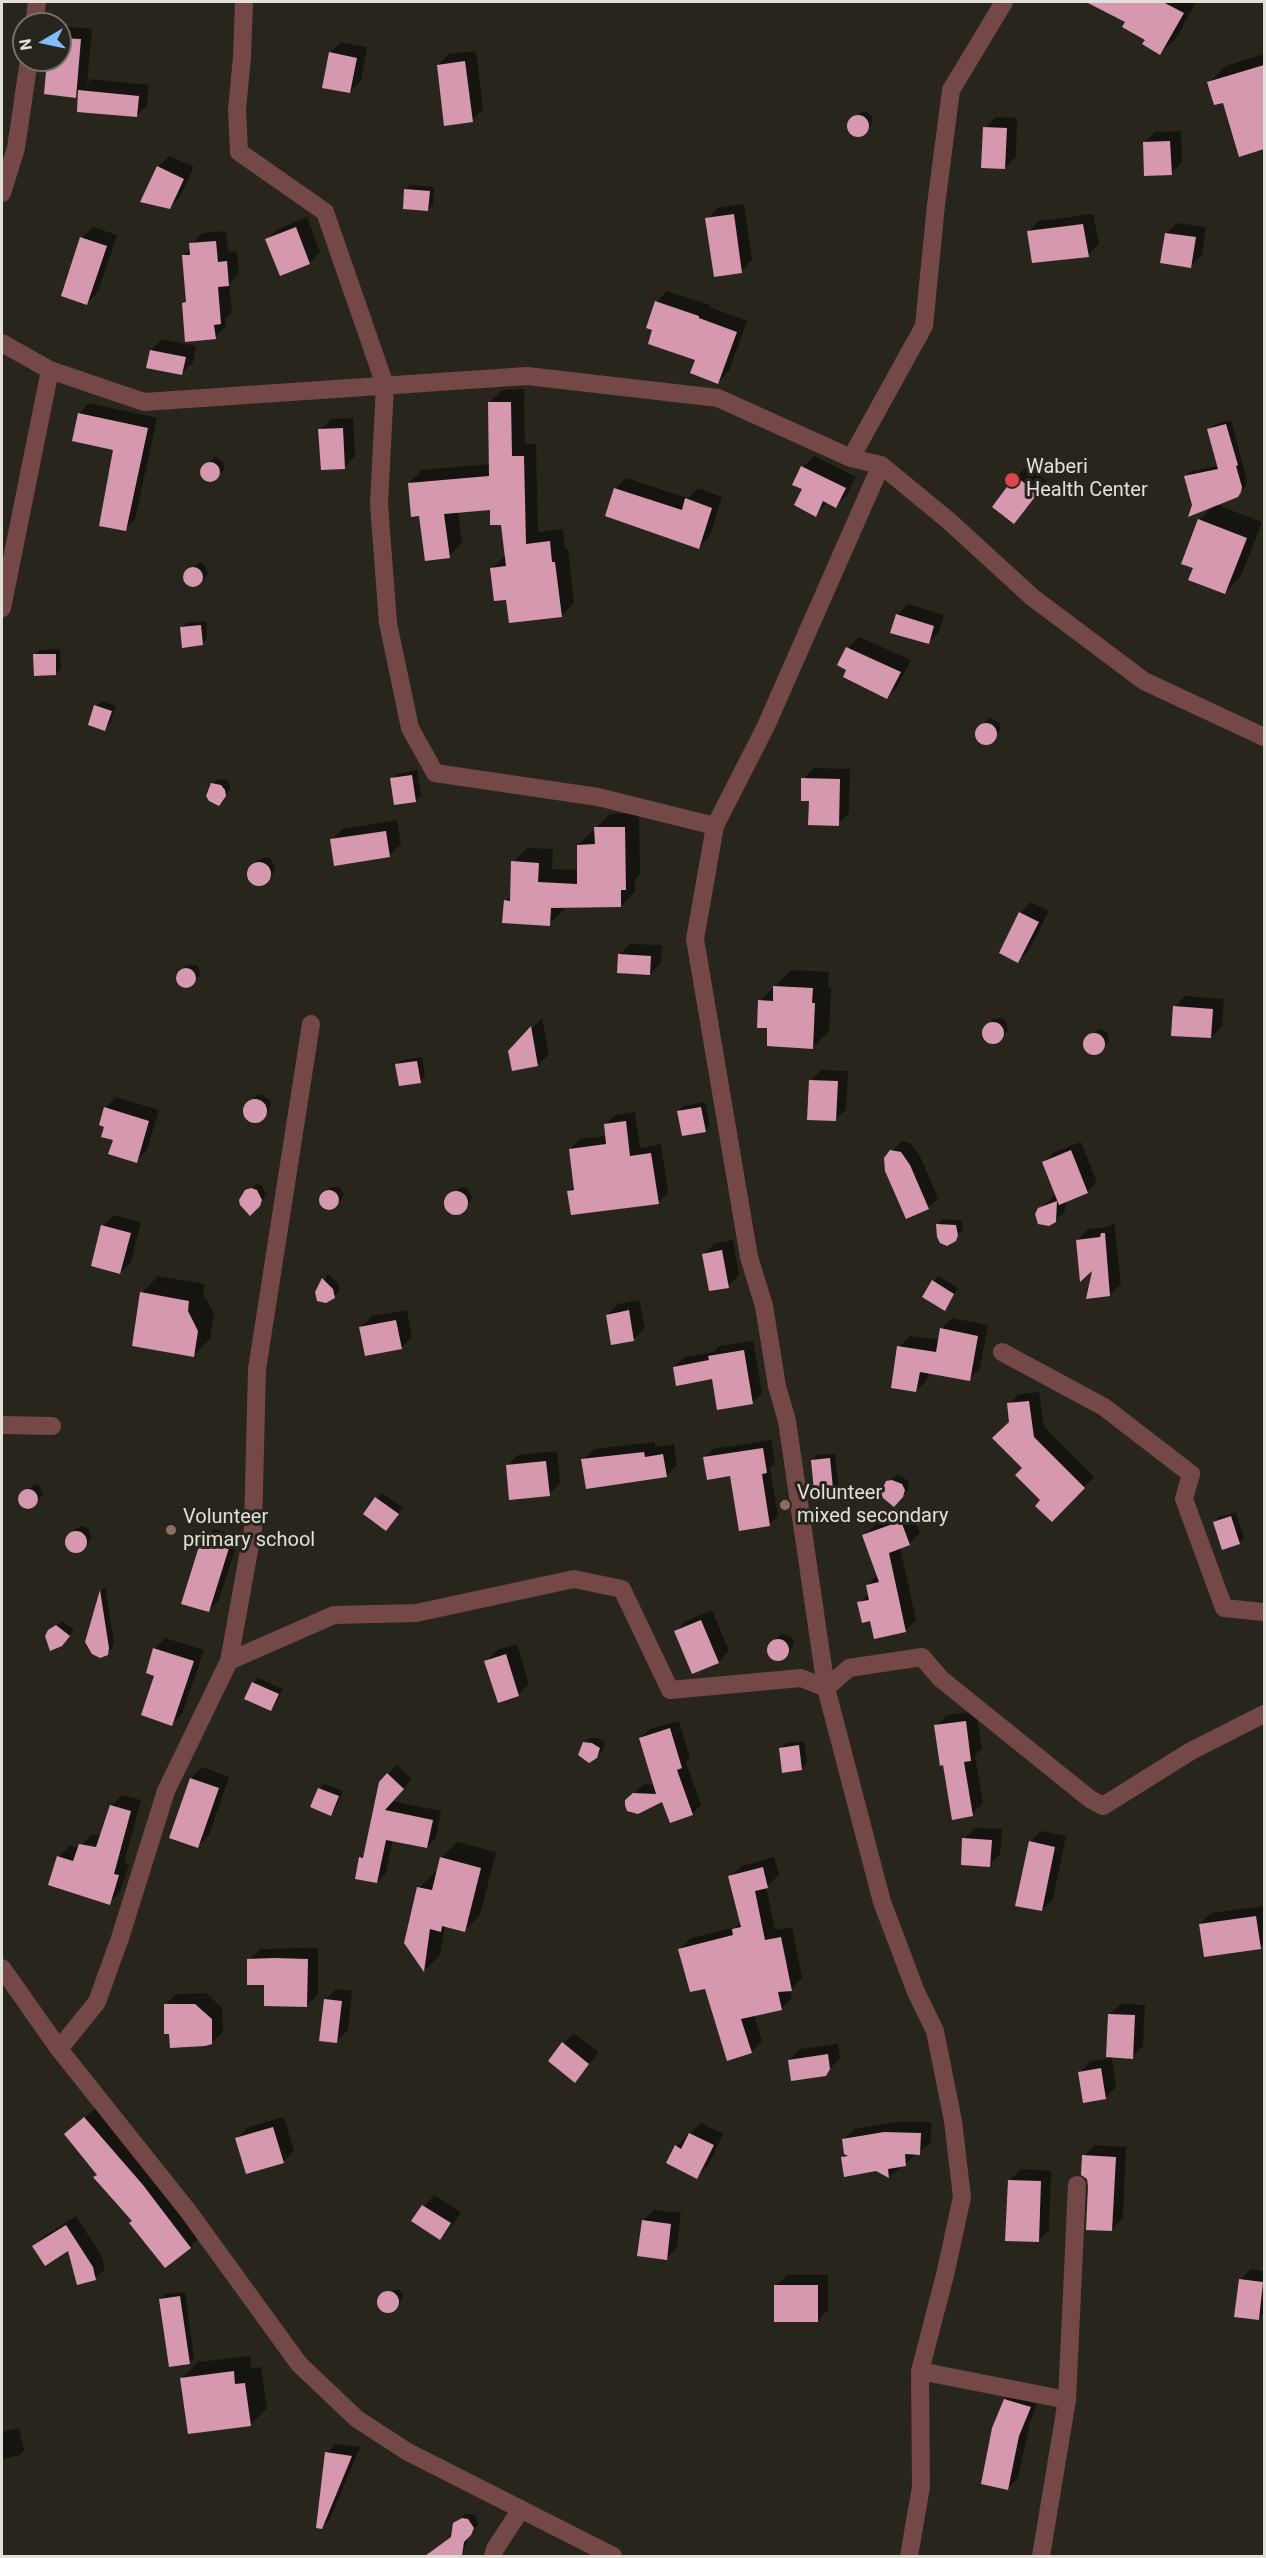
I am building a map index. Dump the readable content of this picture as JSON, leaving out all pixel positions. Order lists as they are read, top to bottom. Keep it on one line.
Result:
{"places":["Waberi Health Center","Volunteer mixed secondary","Volunteer primary school"],"north":"left"}
